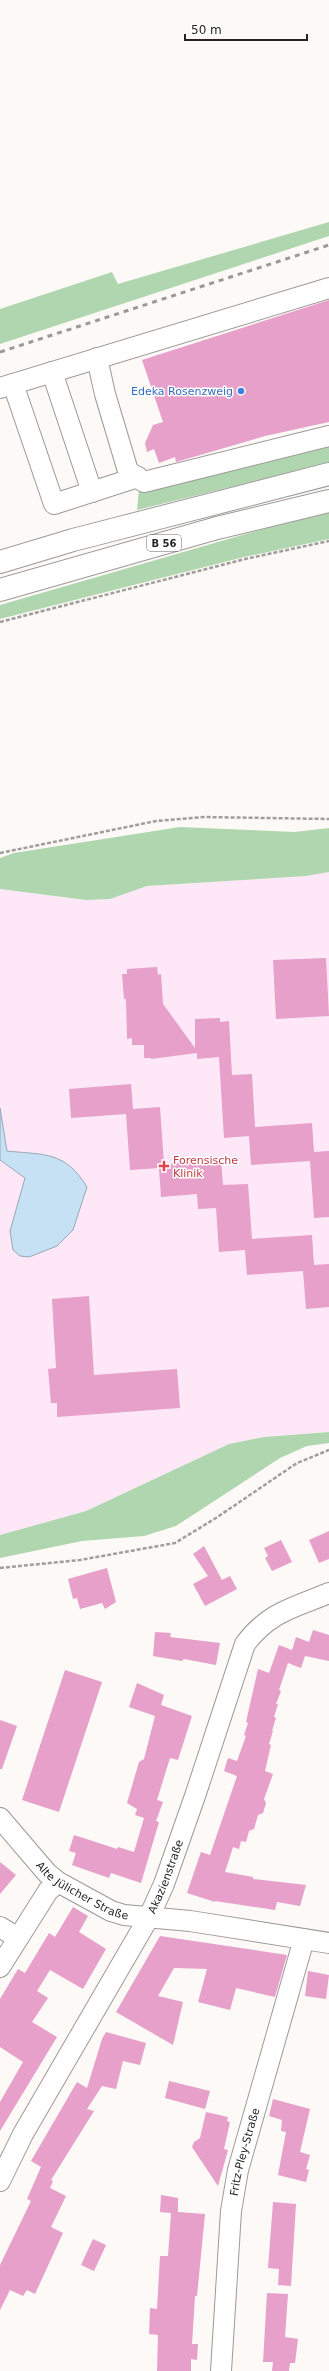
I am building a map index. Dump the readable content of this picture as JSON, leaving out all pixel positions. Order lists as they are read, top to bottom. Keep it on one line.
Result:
{"streets":{"main road":["B 56"],"street":["Akazienstraße","Alte Jülicher Straße","Fritz-Pley-Straße"]},"crossings":[["Akazienstraße","Alte Jülicher Straße"],["Alte Jülicher Straße","Fritz-Pley-Straße"]],"places":{"other":["Edeka Rosenzweig"],"health":["Forensische Klinik"]},"scale_bar":"50 m"}
